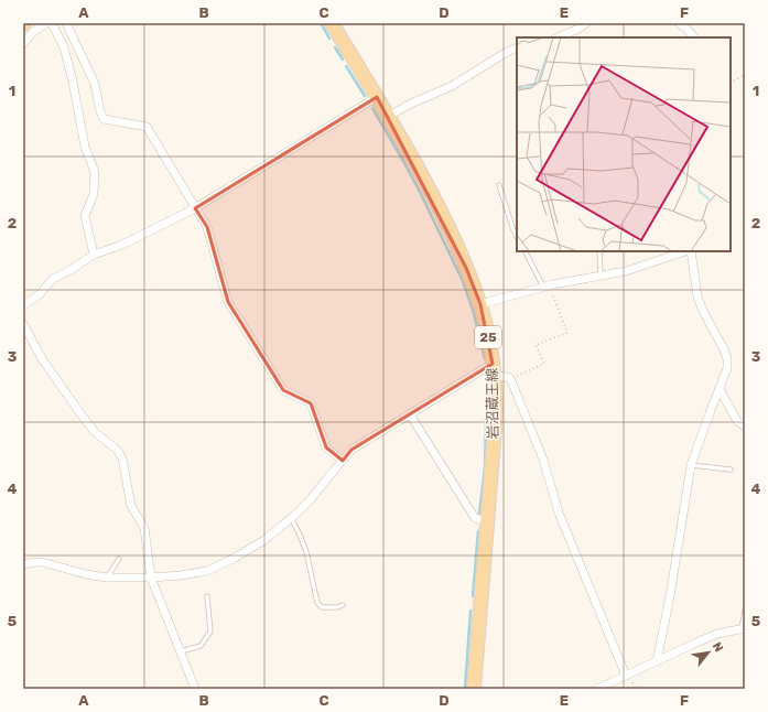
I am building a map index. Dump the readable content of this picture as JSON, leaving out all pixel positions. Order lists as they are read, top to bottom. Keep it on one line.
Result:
{"streets":{"main road":["25","岩沼蔵王線"]},"north":"top right","grid":{"columns":["A","B","C","D","E","F"],"rows":["1","2","3","4","5"]}}
